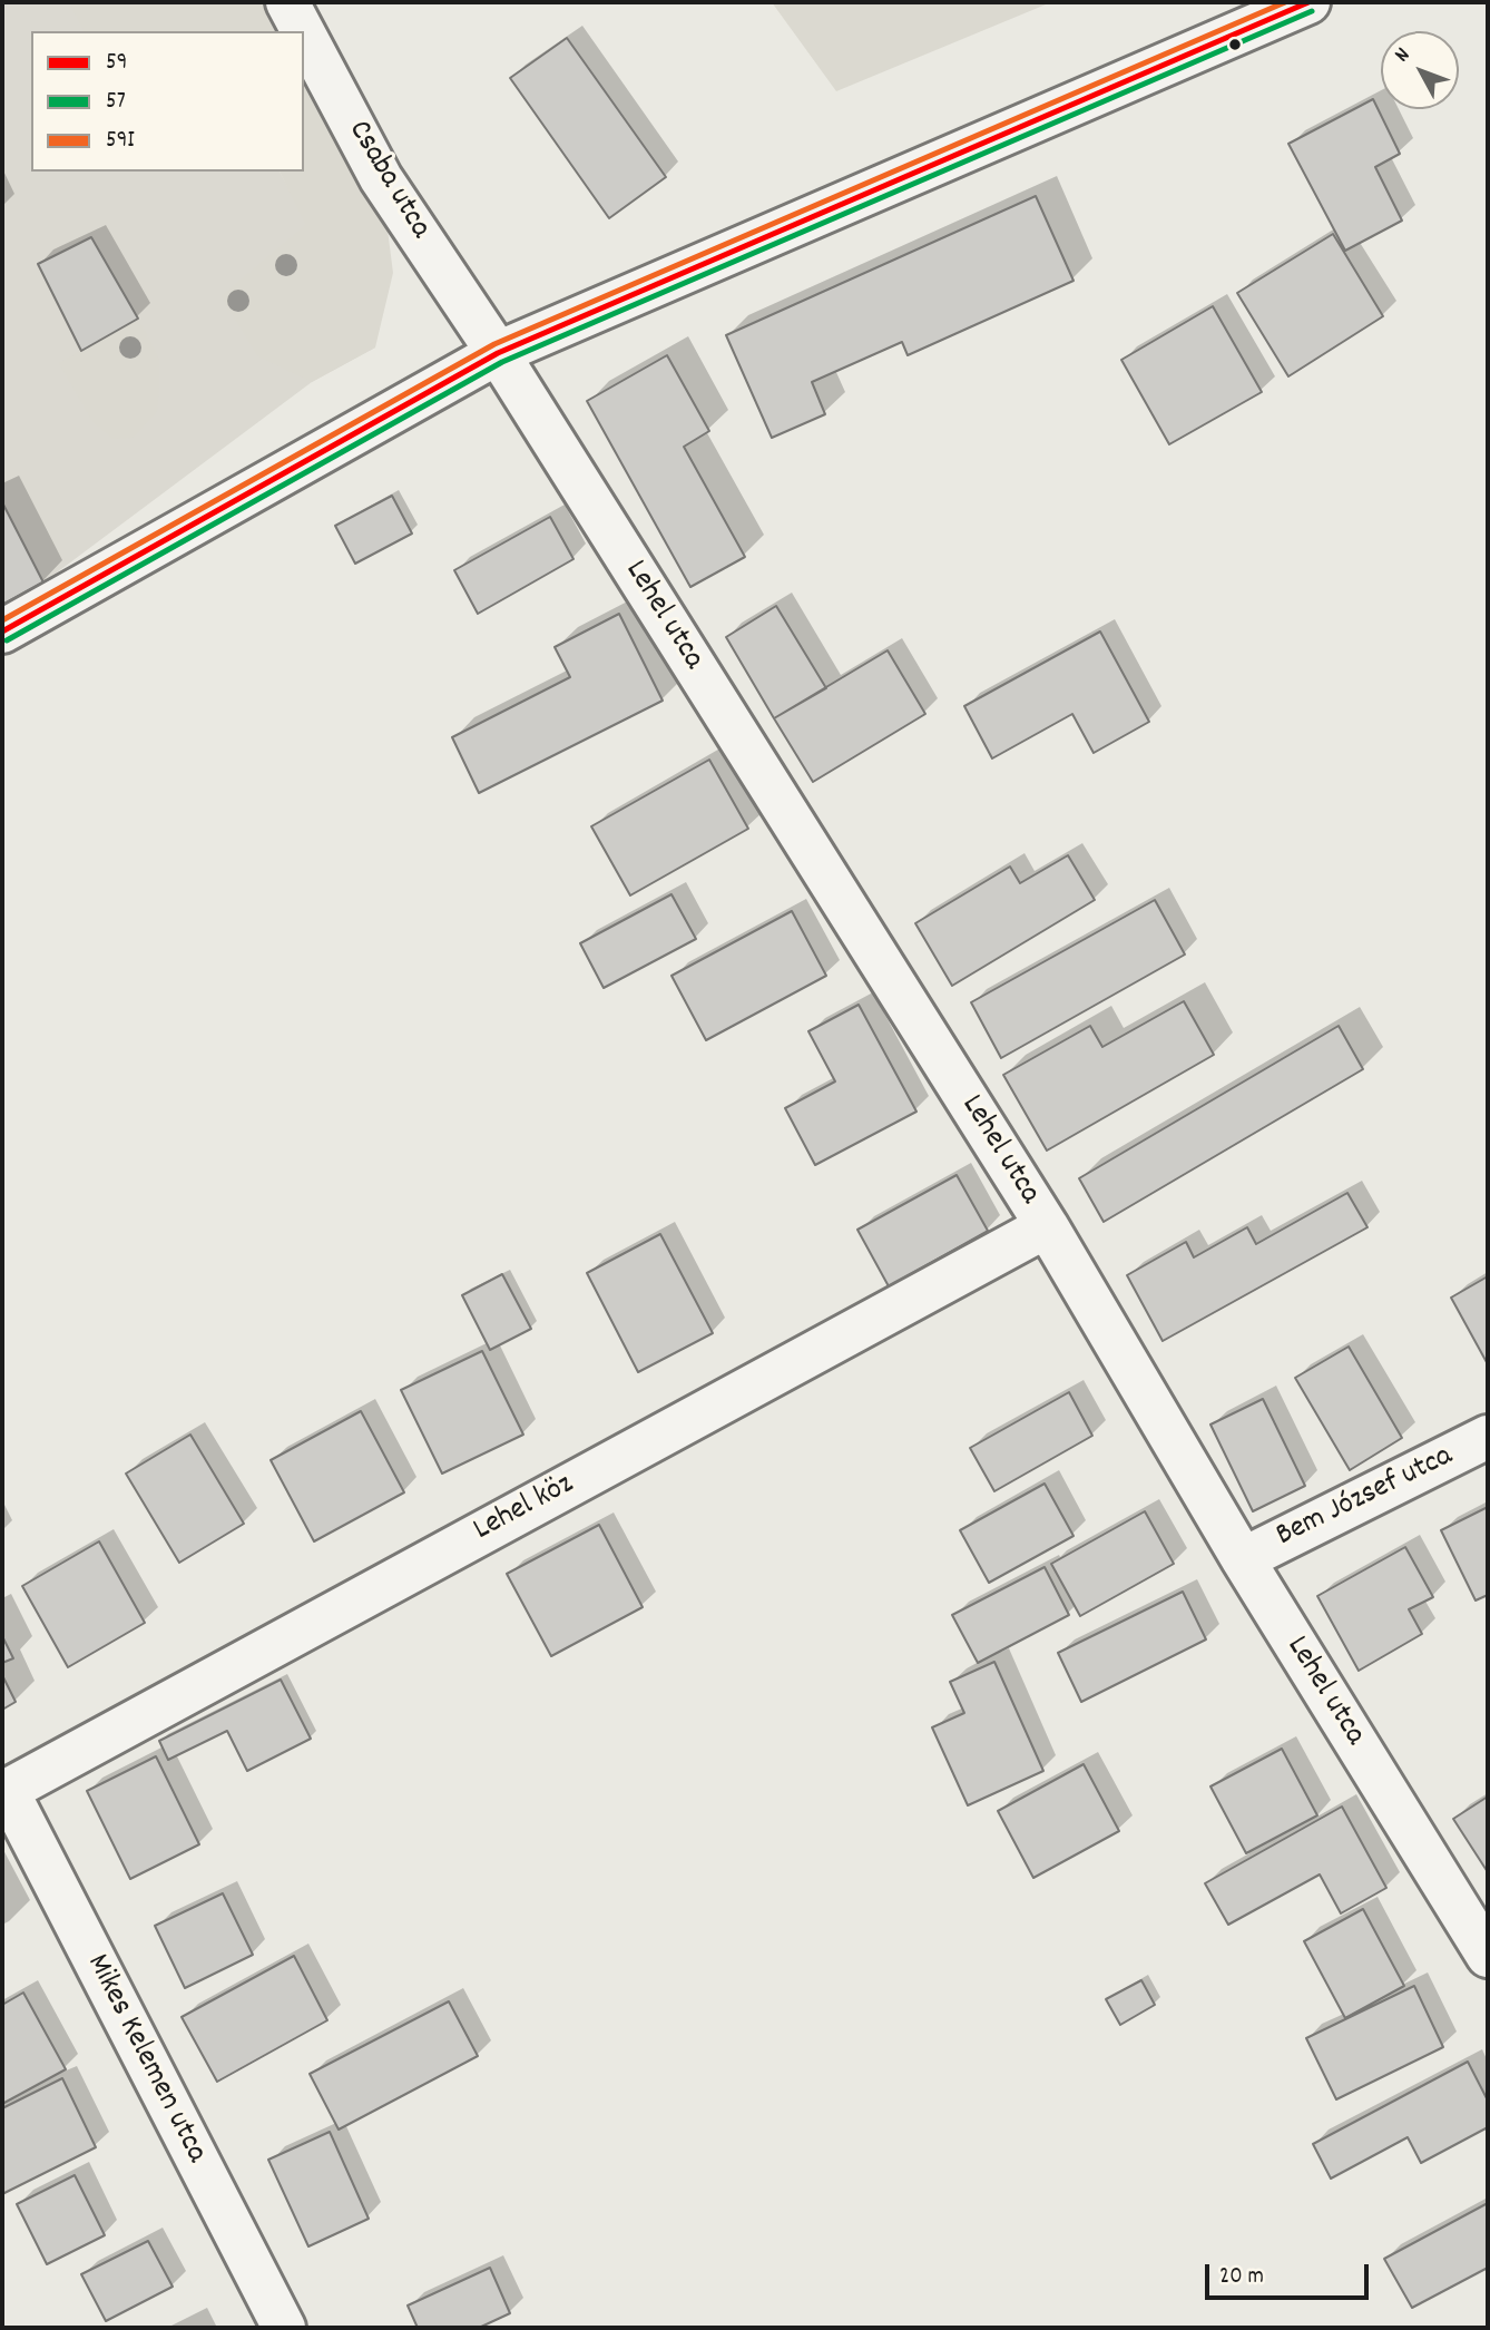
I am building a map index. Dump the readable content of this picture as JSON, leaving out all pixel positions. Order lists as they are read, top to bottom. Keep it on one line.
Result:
{"streets":{"street":["Csaba utca","Lehel utca","Bem József utca","Lehel köz","Mikes Kelemen utca"]},"crossings":[["Csaba utca","Lehel utca"],["Lehel utca","Bem József utca"],["Lehel utca","Lehel köz"],["Lehel köz","Mikes Kelemen utca"]],"lines":["transit line 59","transit line 59I","transit line 57"],"legend":["59","57","59I"],"scale_bar":"20 m","north":"top left"}
